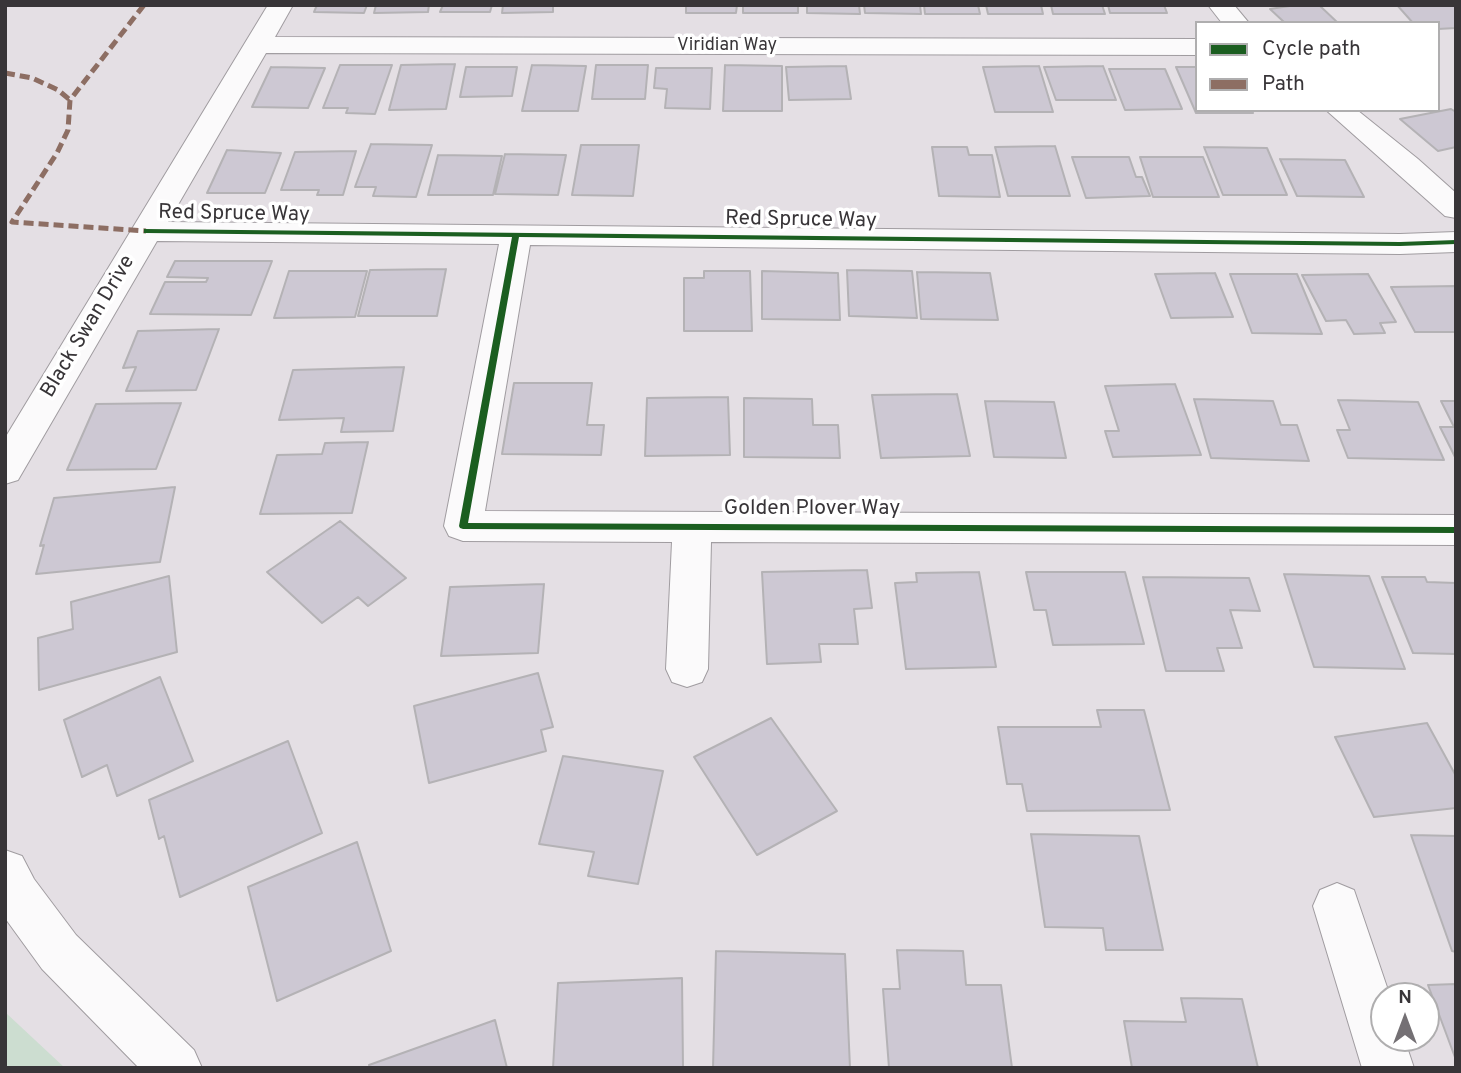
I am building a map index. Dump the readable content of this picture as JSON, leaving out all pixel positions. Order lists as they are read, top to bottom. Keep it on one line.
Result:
{"streets":{"street":["Viridian Way","Red Spruce Way","Black Swan Drive","Golden Plover Way"]},"crossings":[["Viridian Way","Black Swan Drive"],["Red Spruce Way","Black Swan Drive"],["Red Spruce Way","Golden Plover Way"]],"legend":["Cycle path","Path"],"north":"top"}
